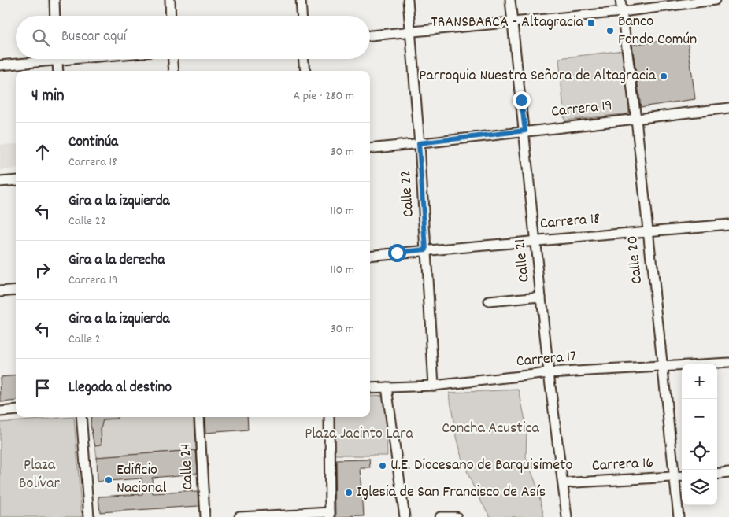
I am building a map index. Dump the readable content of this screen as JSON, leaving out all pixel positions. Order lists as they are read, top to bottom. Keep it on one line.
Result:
{"streets":{"street":["Carrera 19","Calle 22","Carrera 18","Calle 20","Calle 21","Carrera 17","Carrera 16","Calle 24"]},"crossings":[["Carrera 19","Calle 22"],["Carrera 19","Calle 20"],["Carrera 19","Calle 21"],["Calle 22","Carrera 18"],["Calle 22","Carrera 17"],["Carrera 18","Calle 20"],["Carrera 18","Calle 21"],["Calle 20","Carrera 17"],["Calle 20","Carrera 16"],["Calle 21","Carrera 17"],["Calle 21","Carrera 16"]],"parks":["Concha Acustica","Plaza Jacinto Lara","Plaza Bolívar"],"places":{"transit":["TRANSBARCA - Altagracia"],"other":["Banco Fondo Común","Parroquia Nuestra Señora de Altagracia","U.E. Diocesano de Barquisimeto","Edificio Nacional","Iglesia de San Francisco de Asís"]},"page":{"search":"Buscar aquí","heading":["4 min","A pie · 280 m"],"list":[["Continúa","Carrera 18","30 m"],["Gira a la izquierda","Calle 22","110 m"],["Gira a la derecha","Carrera 19","110 m"],["Gira a la izquierda","Calle 21","30 m"],"Llegada al destino"],"map_buttons":["+","−"]}}
